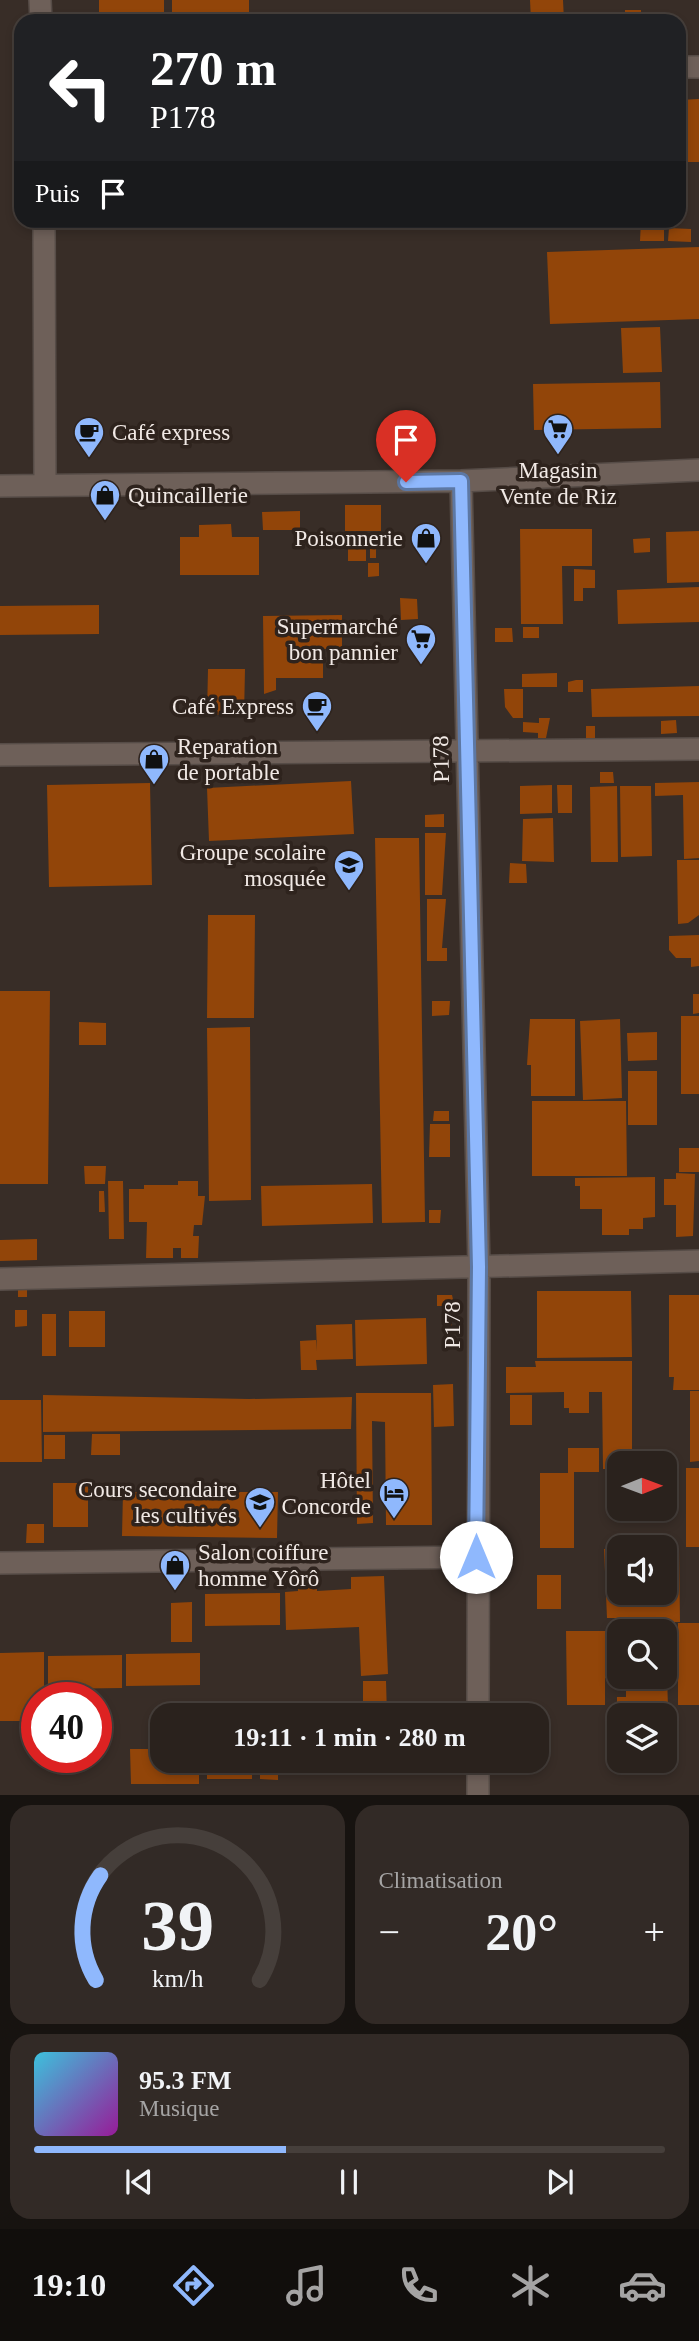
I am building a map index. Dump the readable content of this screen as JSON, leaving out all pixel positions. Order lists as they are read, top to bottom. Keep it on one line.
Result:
{"streets":{"street":["P178"]},"places":{"supermarket":["Magasin Vente de Riz","Supermarché bon pannier"],"cafe":["Café express","Café Express"],"shop":["Quincaillerie","Poisonnerie","Reparation de portable","Salon coiffure homme Yôrô"],"school or university":["Groupe scolaire mosquée","Cours secondaire les cultivés"],"hotel":["Hôtel Concorde"]},"north":"right","page":{"turn":["270 m","P178"],"then":"Puis","limit":"40","trip":"19:11 · 1 min · 280 m","tile":"Climatisation","heat":["−","20°","+"],"song":["95.3 FM","Musique"],"tabs":"19:10","gauge":["39","km/h"]}}
